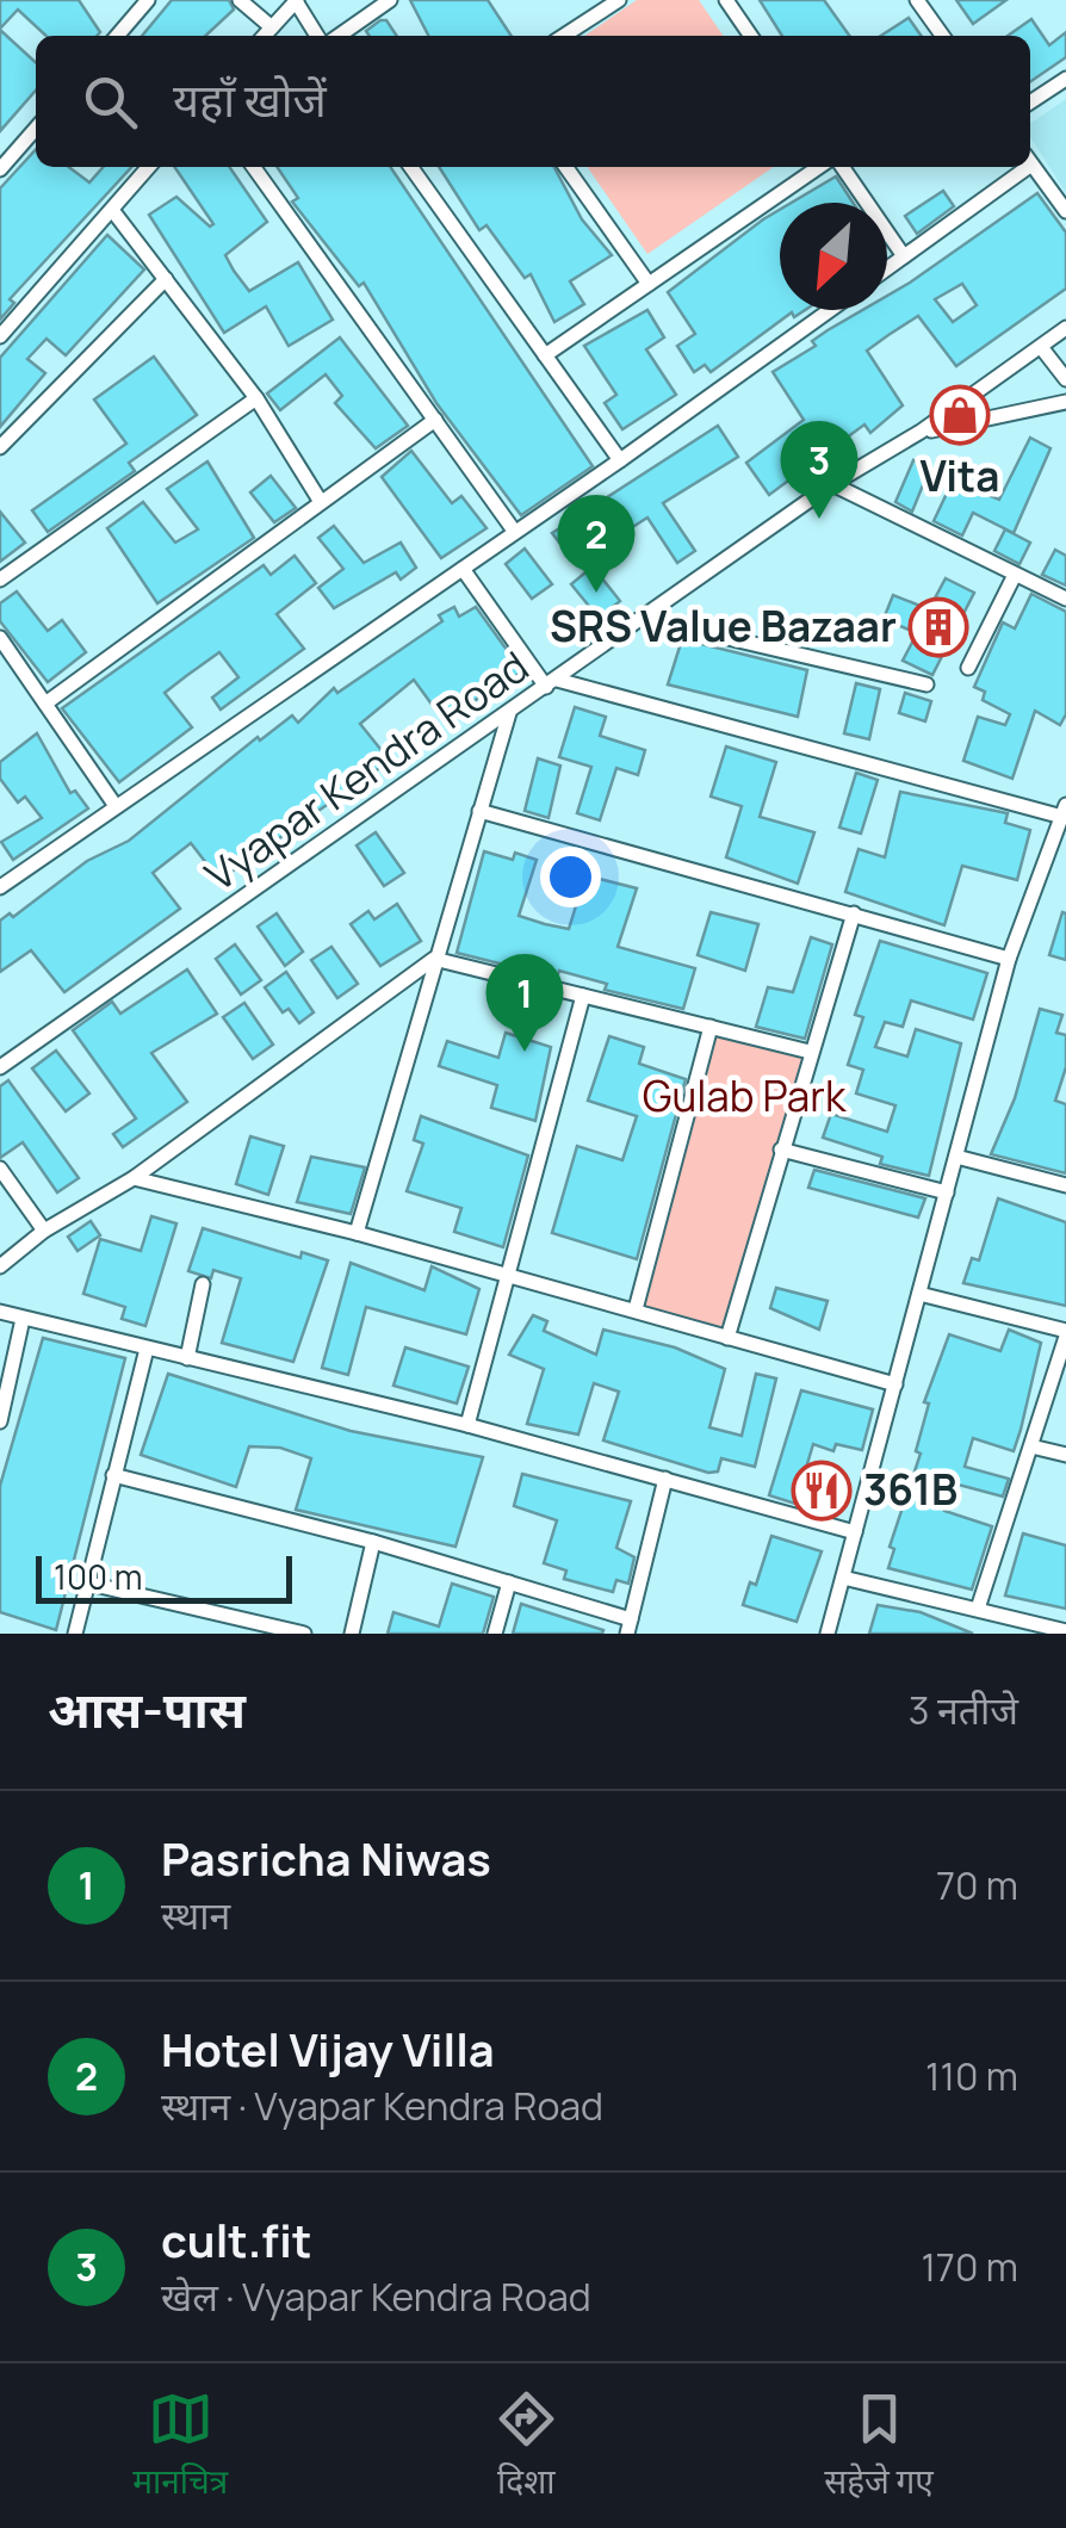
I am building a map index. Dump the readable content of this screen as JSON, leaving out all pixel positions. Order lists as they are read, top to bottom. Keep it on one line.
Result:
{"streets":{"street":["Vyapar Kendra Road"]},"parks":["Gulab Park"],"places":{"shop":["Vita"],"building":["SRS Value Bazaar"],"restaurant":["361B"]},"scale_bar":"100 m","north":"bottom left","page":{"search":"यहाँ खोजें","pins":["3","2","1"],"scale":"100 m","heading":["आस-पास","3 नतीजे"],"list":[{"mark":"1","name":"Pasricha Niwas","note":"स्थान","value":"70 m"},{"mark":"2","name":"Hotel Vijay Villa","note":"स्थान · Vyapar Kendra Road","value":"110 m"},{"mark":"3","name":"cult.fit","note":"खेल · Vyapar Kendra Road","value":"170 m"}],"nav":["मानचित्र","दिशा","सहेजे गए"]}}
